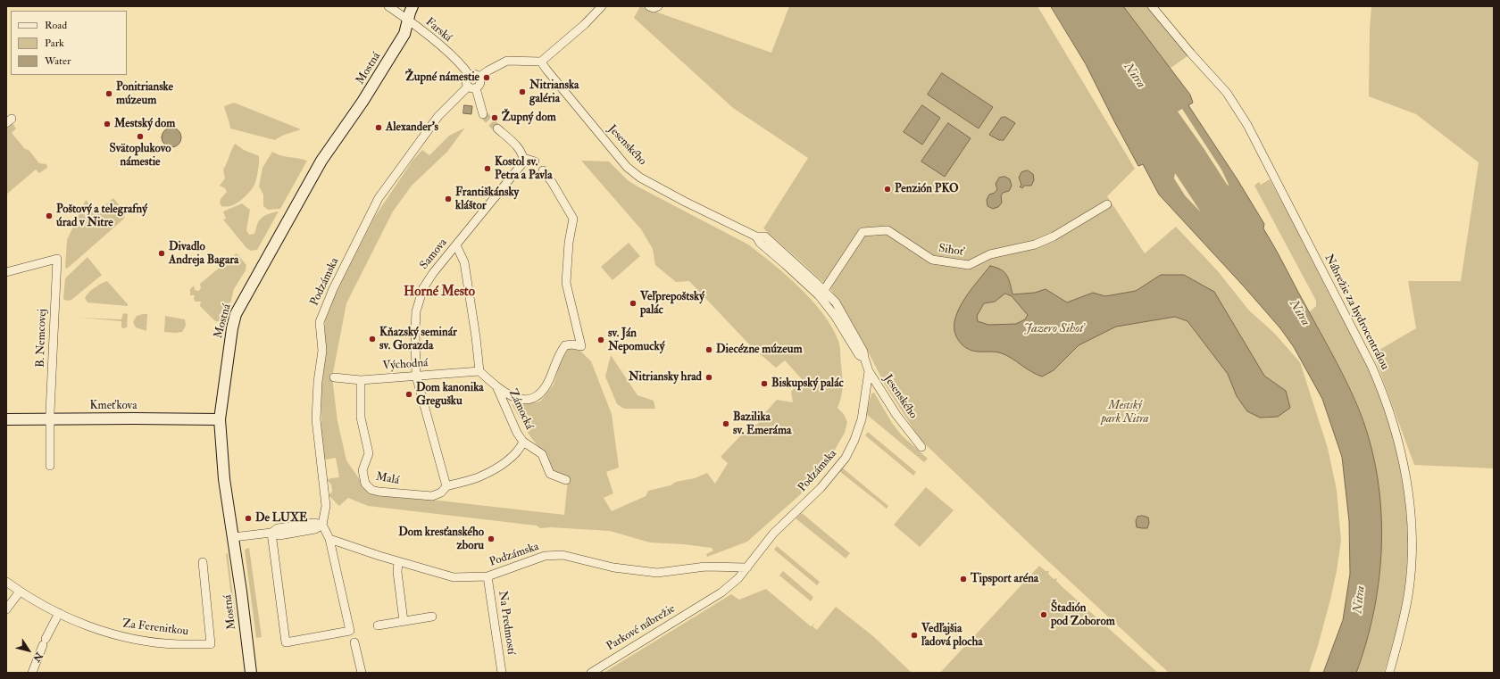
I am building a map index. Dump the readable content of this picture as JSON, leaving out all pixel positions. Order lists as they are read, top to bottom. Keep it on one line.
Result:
{"streets":{"street":["Farská","Mostná","Jesenského","Sihoť","Samova","Podzámska","Nábrežie za hydrocentrálou","B. Nemcovej","Východná","Kmeťkova","Zámocká","Malá","Na Predmostí","Za Ferenitkou","Parkové nábrežie"]},"crossings":[["Farská","Mostná"],["Farská","Podzámska"],["Mostná","Kmeťkova"],["Jesenského","Sihoť"],["Jesenského","Podzámska"],["Samova","Východná"],["Samova","Zámocká"],["Samova","Malá"],["Podzámska","Na Predmostí"],["Podzámska","Parkové nábrežie"],["B. Nemcovej","Kmeťkova"],["Východná","Malá"],["Zámocká","Malá"]],"districts":["Horné Mesto"],"water":["Nitra","Jazero Sihoť"],"parks":["Mestský park Nitra"],"places":["Župné námestie","Nitrianska galéria","Ponitrianske múzeum","Župný dom","Mestský dom","Alexander's","Svätoplukovo námestie","Kostol sv. Petra a Pavla","Penzión PKO","Františkánsky kláštor","Poštový a telegrafný úrad v Nitre","Divadlo Andreja Bagara","Veľprepoštský palác","Kňazský seminár sv. Gorazda","sv. Ján Nepomucký","Diecézne múzeum","Nitriansky hrad","Biskupský palác","Dom kanonika Gregušku","Bazilika sv. Emeráma","De LUXE","Dom kresťanského zboru","Tipsport aréna","Štadión pod Zoborom","Vedľajšia ľadová plocha"],"legend":["Road","Park","Water"],"north":"bottom right"}
